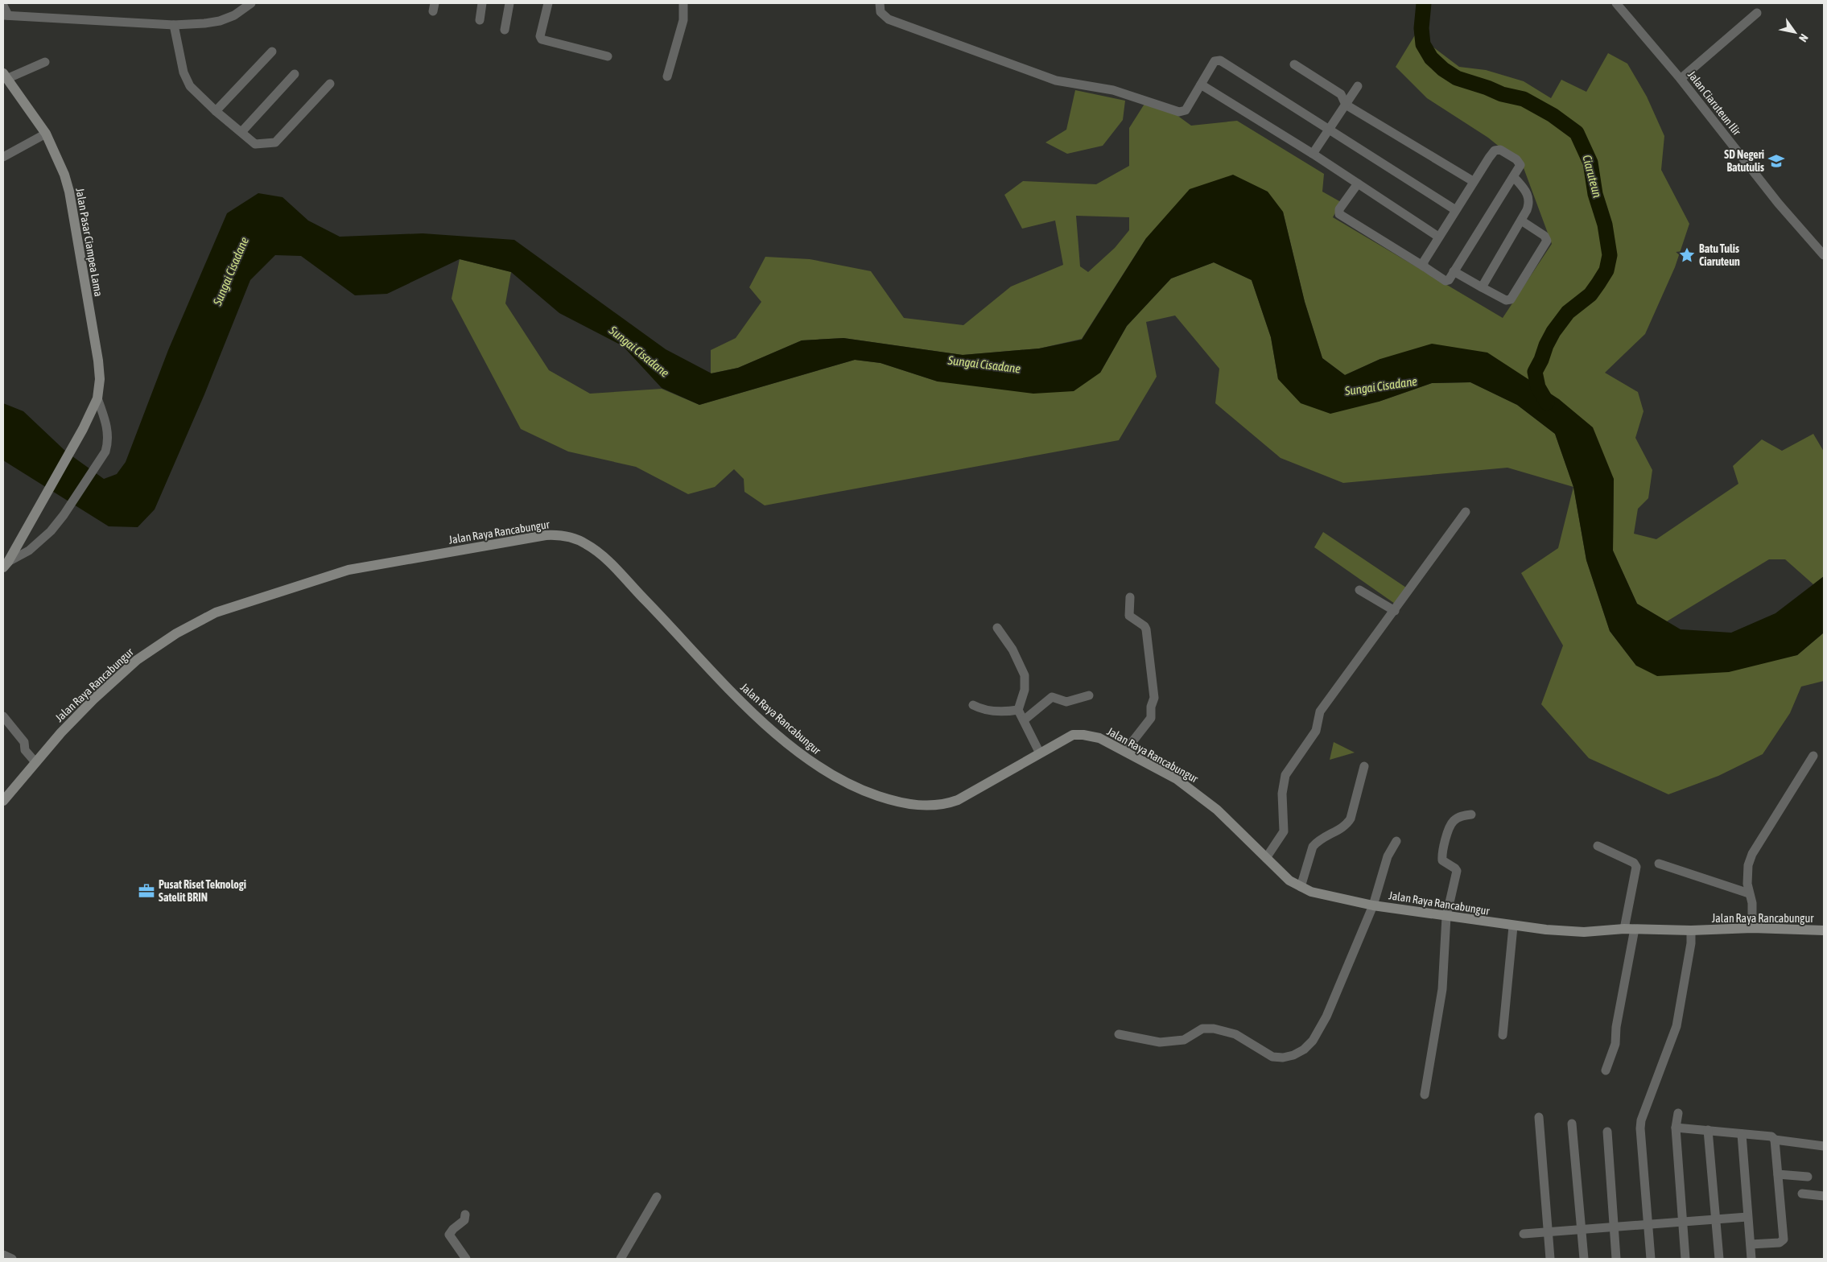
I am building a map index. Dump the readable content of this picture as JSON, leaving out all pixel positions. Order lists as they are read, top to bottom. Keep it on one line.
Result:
{"streets":{"main road":["Jalan Pasar Ciampea Lama","Jalan Raya Rancabungur"],"street":["Jalan Ciaruteun Ilir"]},"water":["Ciaruteun","Sungai Cisadane"],"places":{"school or university":["SD Negeri Batutulis"],"place":["Batu Tulis Ciaruteun"],"office":["Pusat Riset Teknologi Satelit BRIN"]},"north":"bottom right"}
